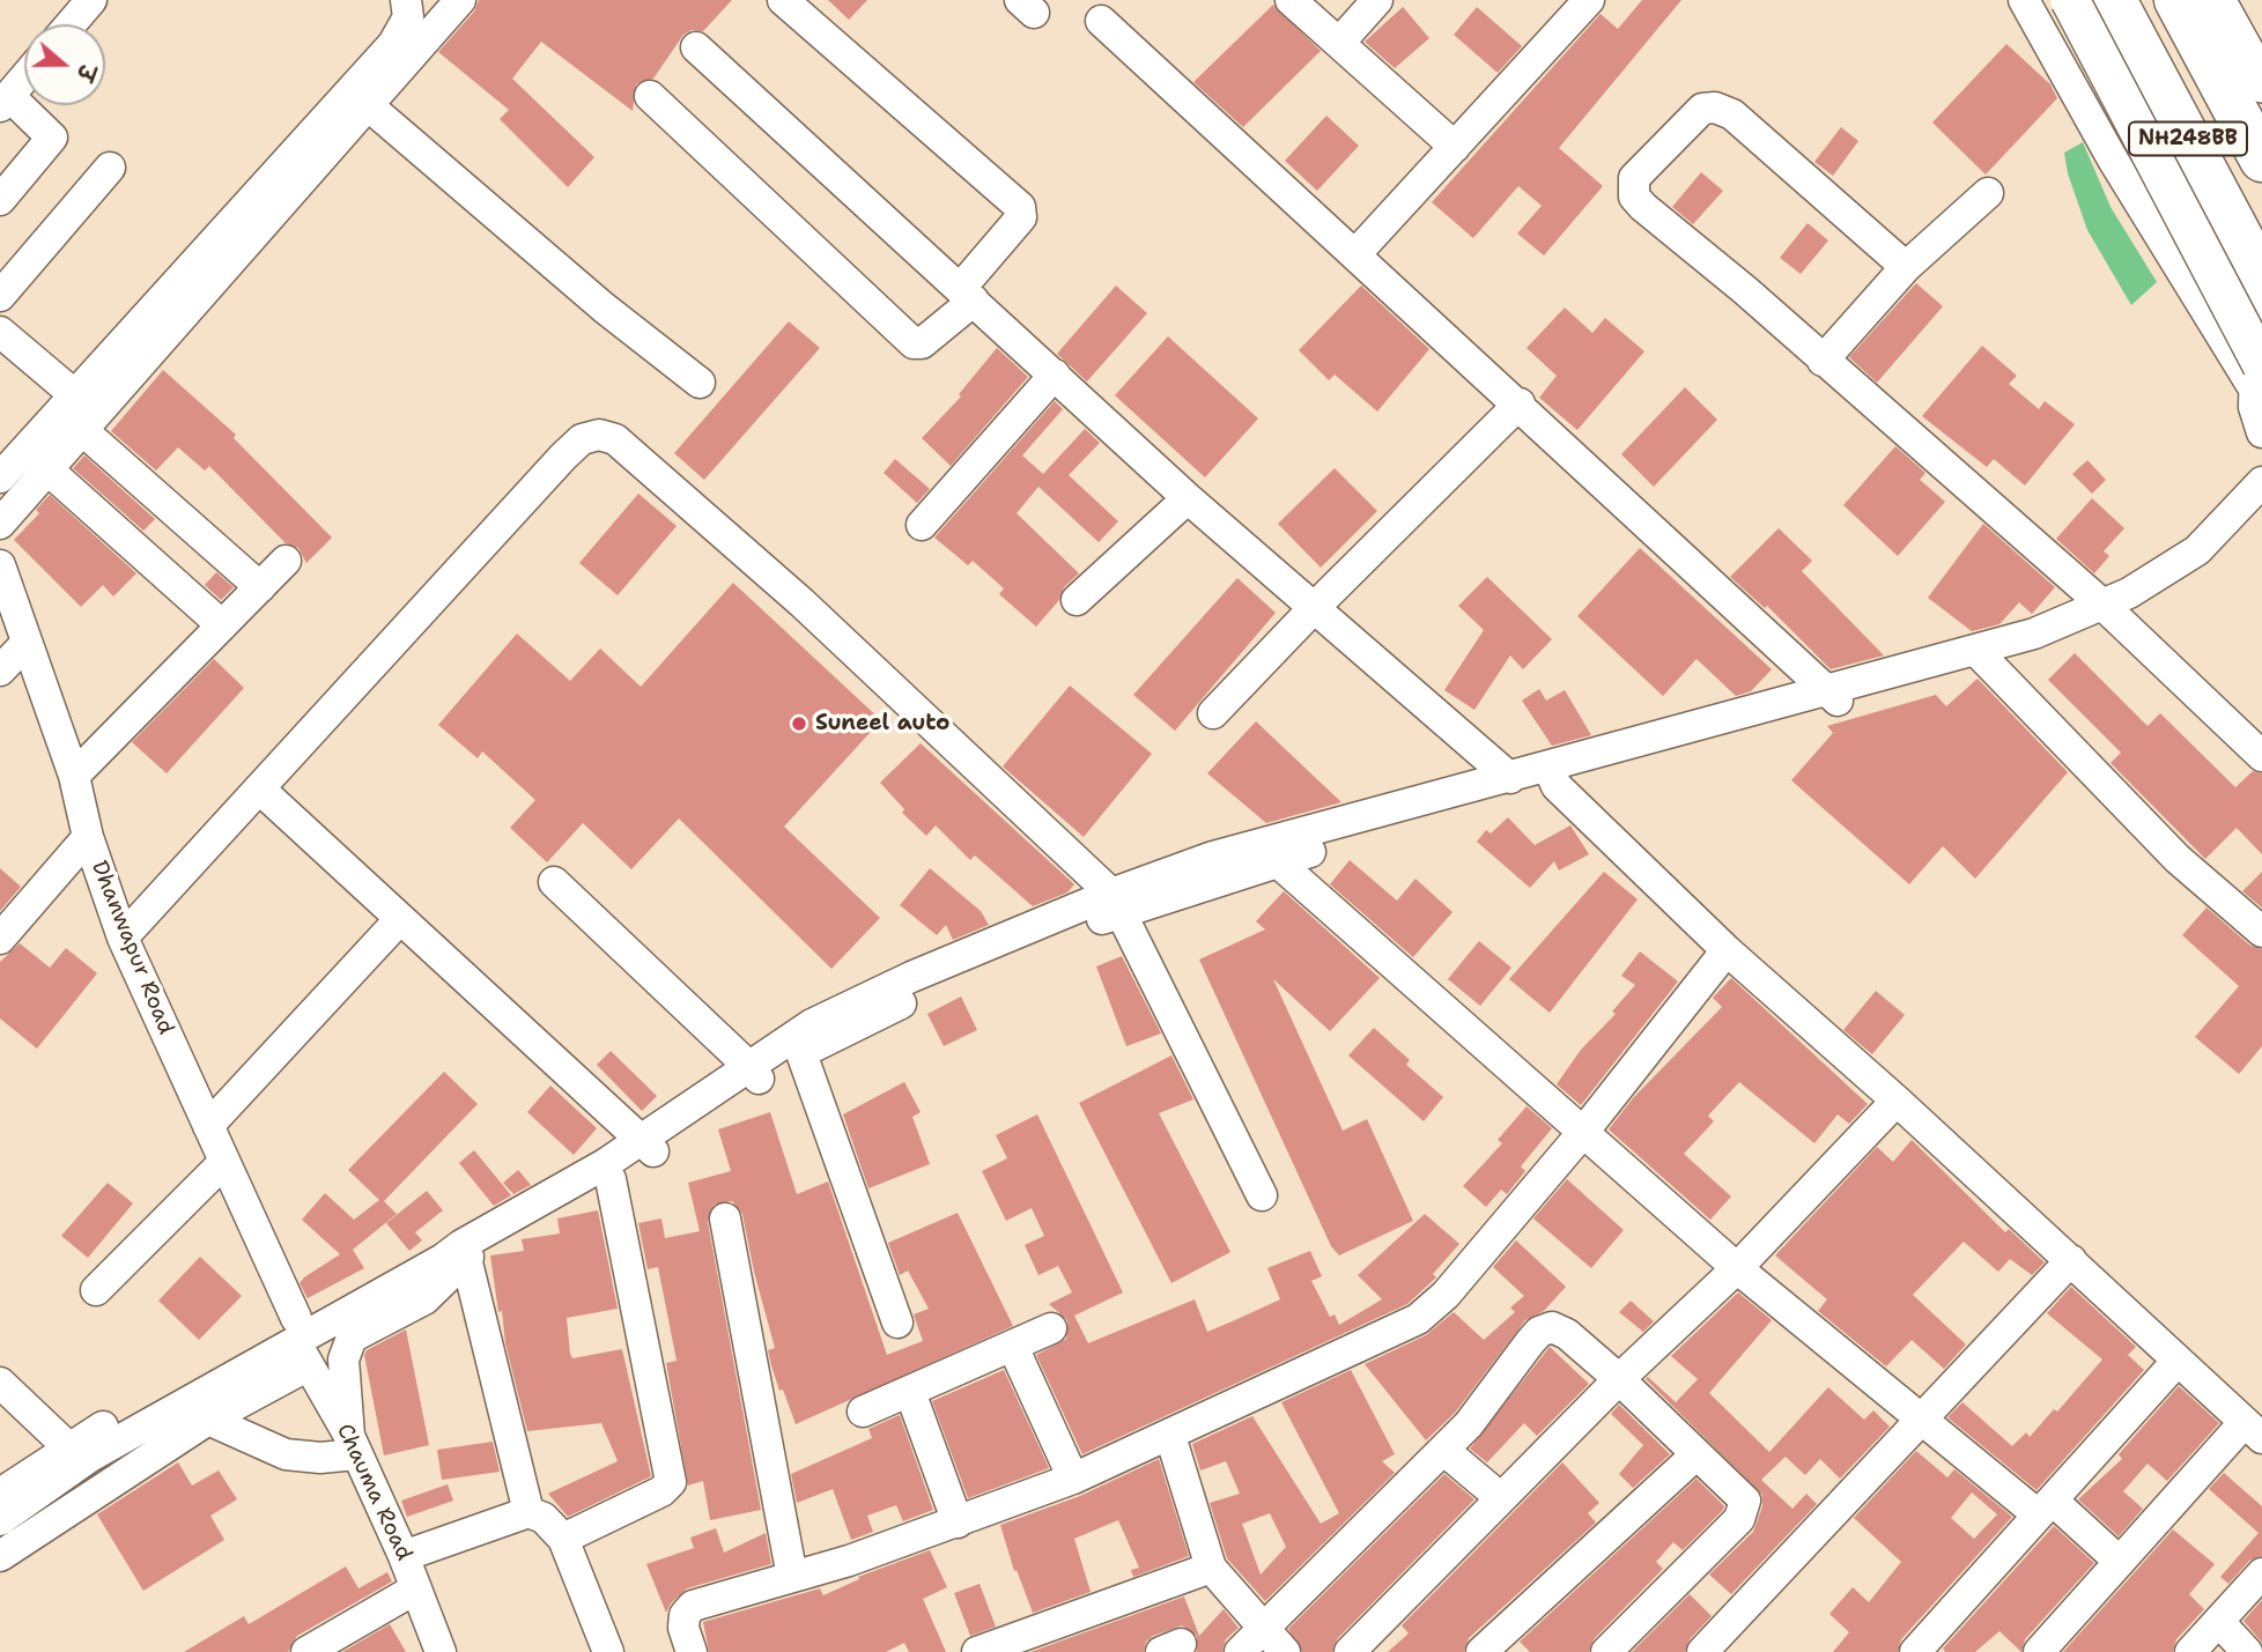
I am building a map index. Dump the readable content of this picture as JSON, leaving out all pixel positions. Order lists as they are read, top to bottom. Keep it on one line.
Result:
{"streets":{"highway":["NH248BB"],"street":["Dhanwapur Road","Chauma Road"]},"crossings":[["Dhanwapur Road","Chauma Road"]],"places":["Suneel auto"],"north":"right"}
